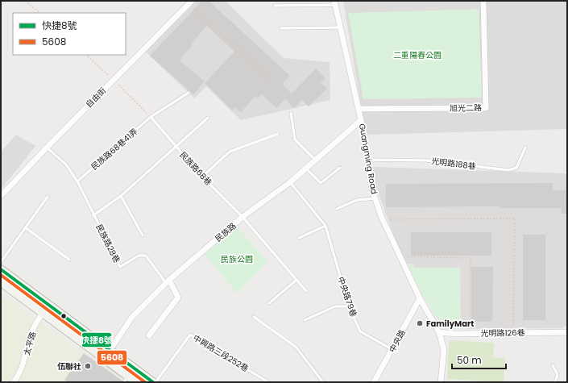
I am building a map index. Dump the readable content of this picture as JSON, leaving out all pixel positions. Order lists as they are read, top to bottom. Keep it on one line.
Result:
{"streets":{"street":["自由街","旭光二路","Guangming Road","民族路","光明路126巷","中央路","太平路"],"lane":["民族路68巷41弄","光明路188巷","民族路68巷","民族路28巷","中央路79巷","中興路三段252巷"]},"crossings":[["旭光二路","Guangming Road"],["民族路68巷41弄","民族路68巷"],["Guangming Road","光明路188巷"],["Guangming Road","民族路"],["Guangming Road","光明路126巷"],["Guangming Road","中央路"],["民族路68巷","民族路"],["民族路","民族路28巷"],["中央路79巷","中央路"]],"parks":["二重陽春公園","民族公園"],"places":["FamilyMart","伍聯社"],"lines":["transit line 快捷8號","transit line 5608"],"legend":["快捷8號","5608"],"scale_bar":"50 m"}
